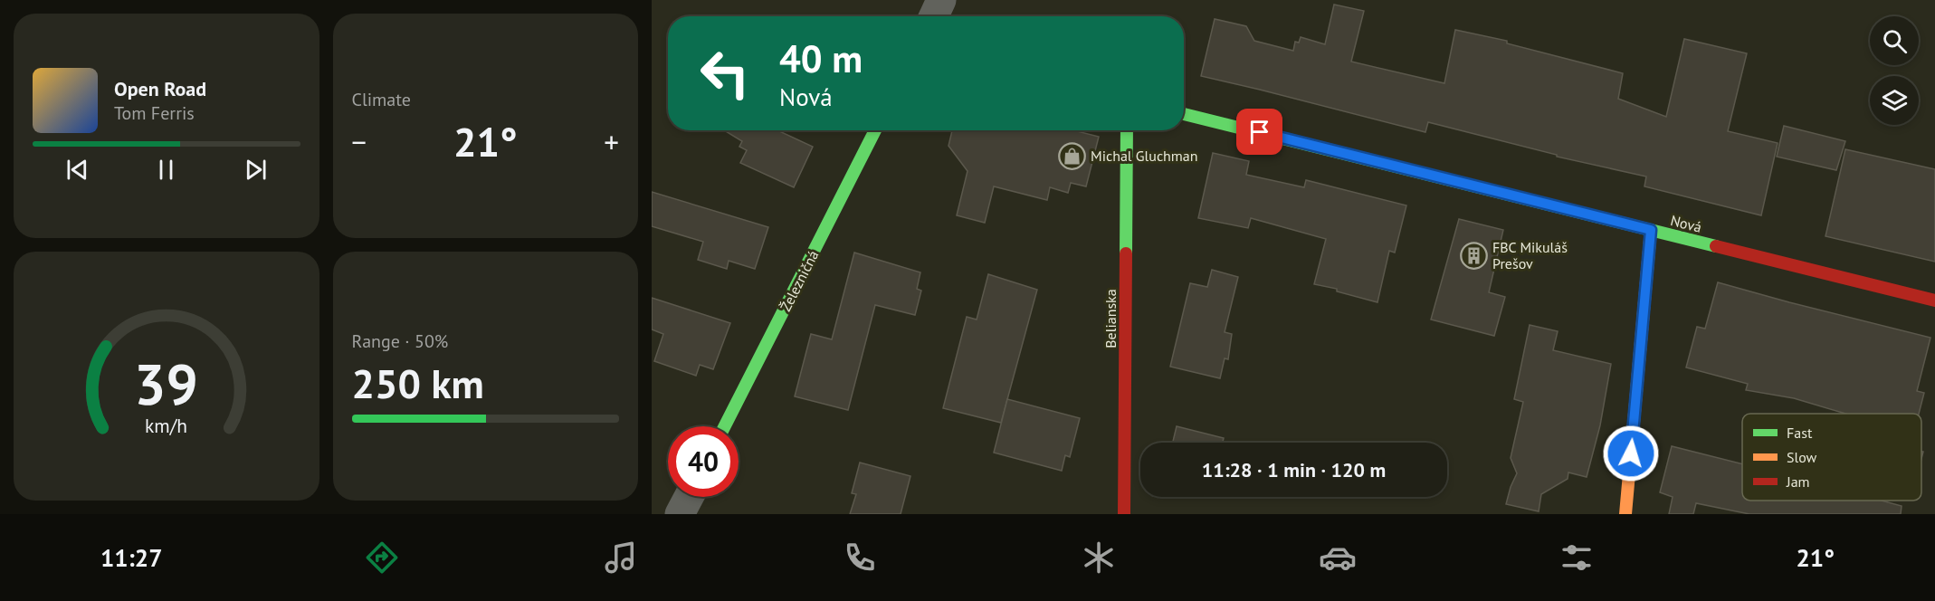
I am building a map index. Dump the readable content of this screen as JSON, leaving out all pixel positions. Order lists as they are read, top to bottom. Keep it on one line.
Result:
{"streets":{"street":["Nová","Železničná","Belianska"]},"places":{"shop":["Michal Gluchman"],"building":["FBC Mikuláš Prešov"]},"legend":["Fast","Slow","Jam"],"page":{"tile":["Climate",["Range · 50%","250 km"]],"turn":["40 m","Nová"],"song":["Open Road","Tom Ferris"],"heat":["−","21°","+"],"limit":"40","trip":"11:28 · 1 min · 120 m","tabs":["11:27","21°"],"gauge":["39","km/h"]}}
